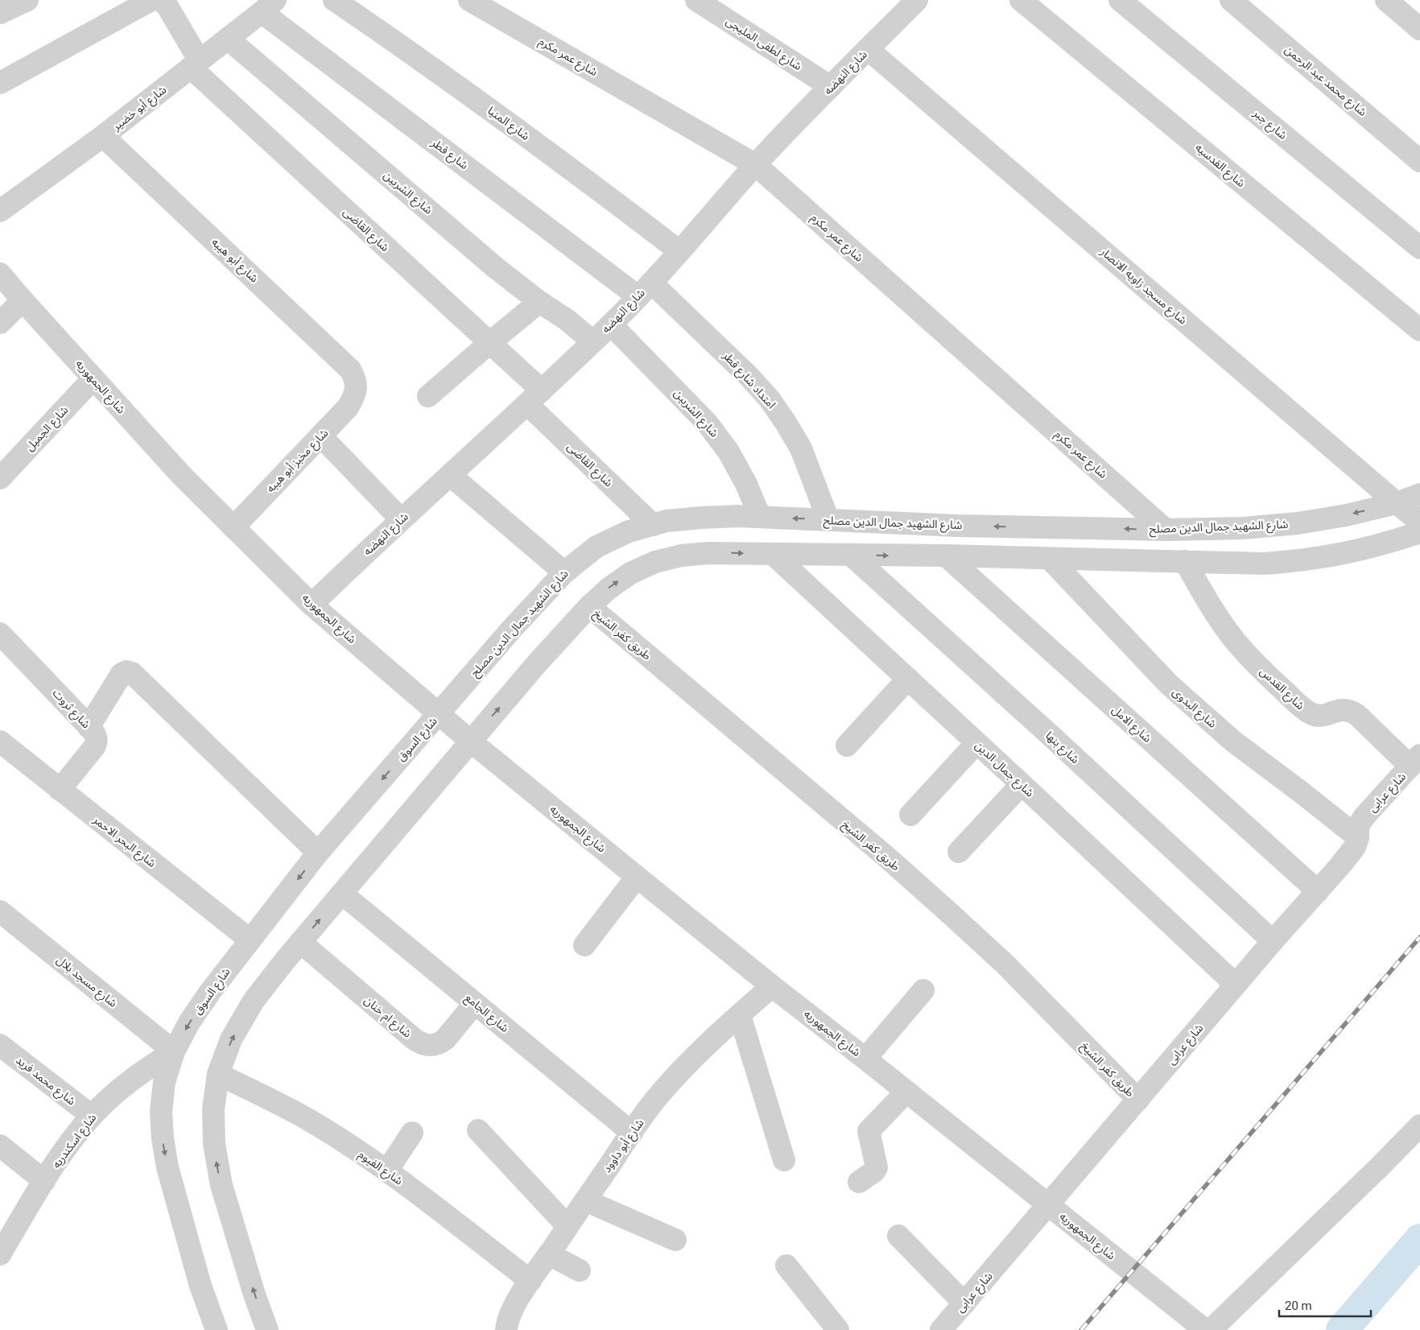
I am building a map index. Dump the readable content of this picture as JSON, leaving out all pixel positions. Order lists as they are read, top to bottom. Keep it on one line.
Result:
{"streets":{"street":["شارع لطفى المليجى","شارع عمر مكرم","شارع النهضه","شارع محمد عبد الرحمن","شارع أبو خضير","شارع المنيا","شارع جبر","شارع قطر","شارع القدسيه","شارع الشربين","شارع القاضى","شارع أبو هيبه","شارع مسجد زاويه الانصار","امتداد شارع قطر","شارع الجمهوريه","شارع الجميل","شارع مخبز أبو هيبه","شارع الشهيد جمال الدين مصلح","طريق كفر الشيخ","شارع القدس","شارع البدوى","شارع ثروت","شارع الامل","شارع السوق","شارع بنها","شارع جمال الدين","شارع عرابى","شارع البحر الاحمر","شارع مسجد بلال","شارع الجامع","شارع ام خنان","شارع محمد فريد","شارع اسكندريه","شارع أبو داوود","شارع الفيوم"]},"crossings":[["شارع لطفى المليجى","شارع النهضه"],["شارع عمر مكرم","شارع النهضه"],["شارع عمر مكرم","شارع الشهيد جمال الدين مصلح"],["شارع النهضه","شارع المنيا"],["شارع النهضه","شارع قطر"],["شارع النهضه","شارع الشربين"],["شارع النهضه","شارع القاضى"],["شارع النهضه","شارع مسجد زاويه الانصار"],["شارع النهضه","امتداد شارع قطر"],["شارع النهضه","شارع الجمهوريه"],["شارع أبو خضير","شارع قطر"],["شارع أبو خضير","شارع الشربين"],["شارع أبو خضير","شارع القاضى"],["شارع أبو خضير","شارع أبو هيبه"],["شارع قطر","امتداد شارع قطر"],["شارع الشربين","شارع الشهيد جمال الدين مصلح"],["شارع القاضى","شارع الشهيد جمال الدين مصلح"],["شارع أبو هيبه","شارع مخبز أبو هيبه"],["شارع مسجد زاويه الانصار","شارع الشهيد جمال الدين مصلح"],["امتداد شارع قطر","شارع الشهيد جمال الدين مصلح"],["شارع الجمهوريه","شارع الجميل"],["شارع الجمهوريه","شارع مخبز أبو هيبه"],["شارع الجمهوريه","شارع الشهيد جمال الدين مصلح"],["شارع الجمهوريه","شارع السوق"],["شارع الجمهوريه","شارع عرابى"],["شارع الجمهوريه","شارع أبو داوود"],["شارع الشهيد جمال الدين مصلح","شارع السوق"],["طريق كفر الشيخ","شارع عرابى"],["شارع القدس","شارع عرابى"],["شارع البدوى","شارع عرابى"],["شارع ثروت","شارع البحر الاحمر"],["شارع الامل","شارع عرابى"],["شارع السوق","شارع البحر الاحمر"],["شارع السوق","شارع مسجد بلال"],["شارع السوق","شارع اسكندريه"],["شارع بنها","شارع عرابى"],["شارع جمال الدين","شارع عرابى"],["شارع مسجد بلال","شارع اسكندريه"],["شارع الجامع","شارع ام خنان"],["شارع الجامع","شارع أبو داوود"],["شارع محمد فريد","شارع اسكندريه"],["شارع أبو داوود","شارع الفيوم"]],"scale_bar":"20 m"}
